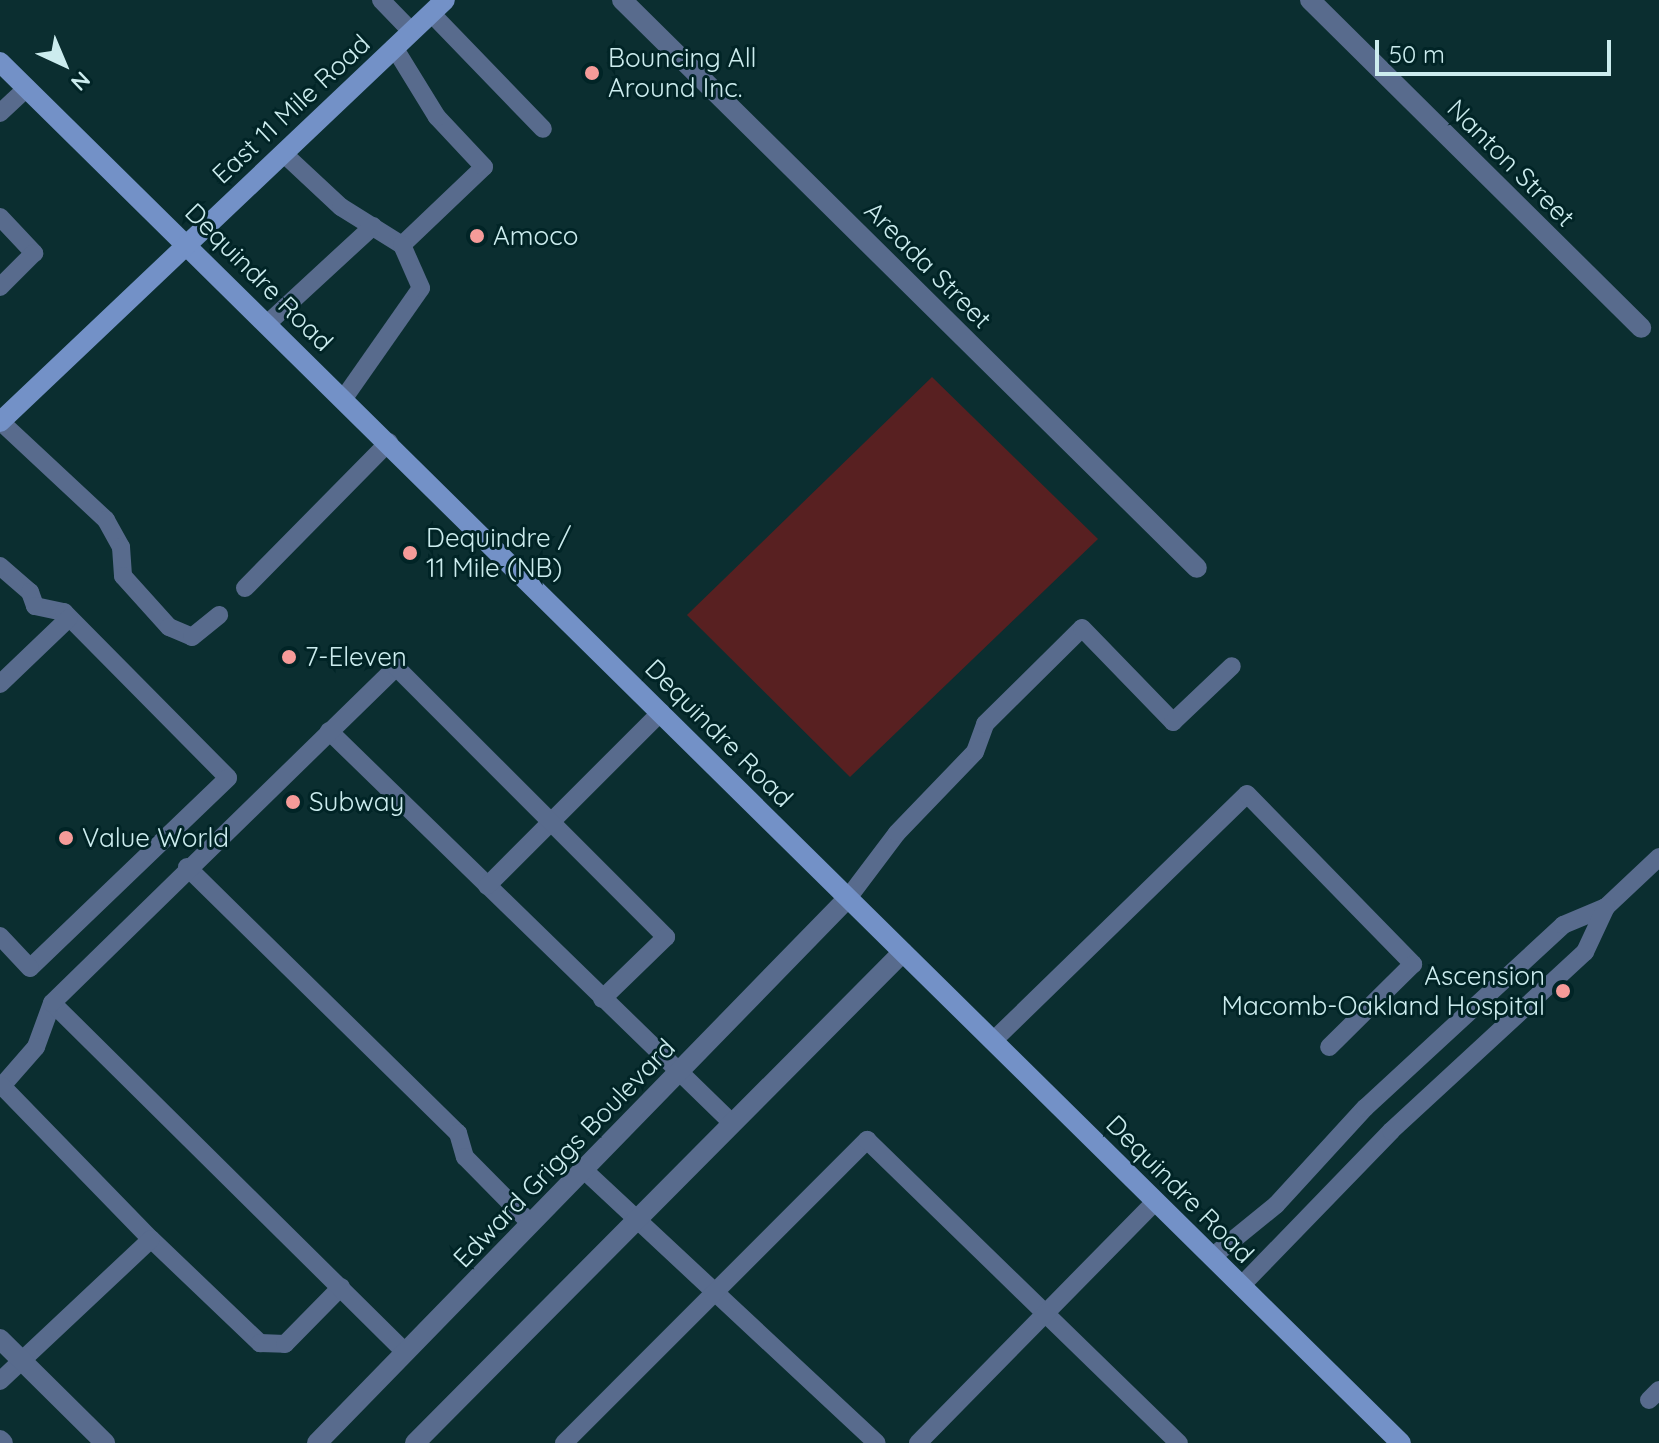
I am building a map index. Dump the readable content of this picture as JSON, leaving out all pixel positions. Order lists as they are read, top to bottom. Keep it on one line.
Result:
{"streets":{"main road":["East 11 Mile Road","Dequindre Road"],"street":["Nanton Street","Areada Street","Edward Griggs Boulevard"]},"crossings":[["East 11 Mile Road","Dequindre Road"],["Dequindre Road","Edward Griggs Boulevard"]],"places":["Bouncing All Around Inc.","Amoco","Dequindre / 11 Mile (NB)","7-Eleven","Subway","Value World","Ascension Macomb-Oakland Hospital"],"scale_bar":"50 m","north":"bottom right"}
